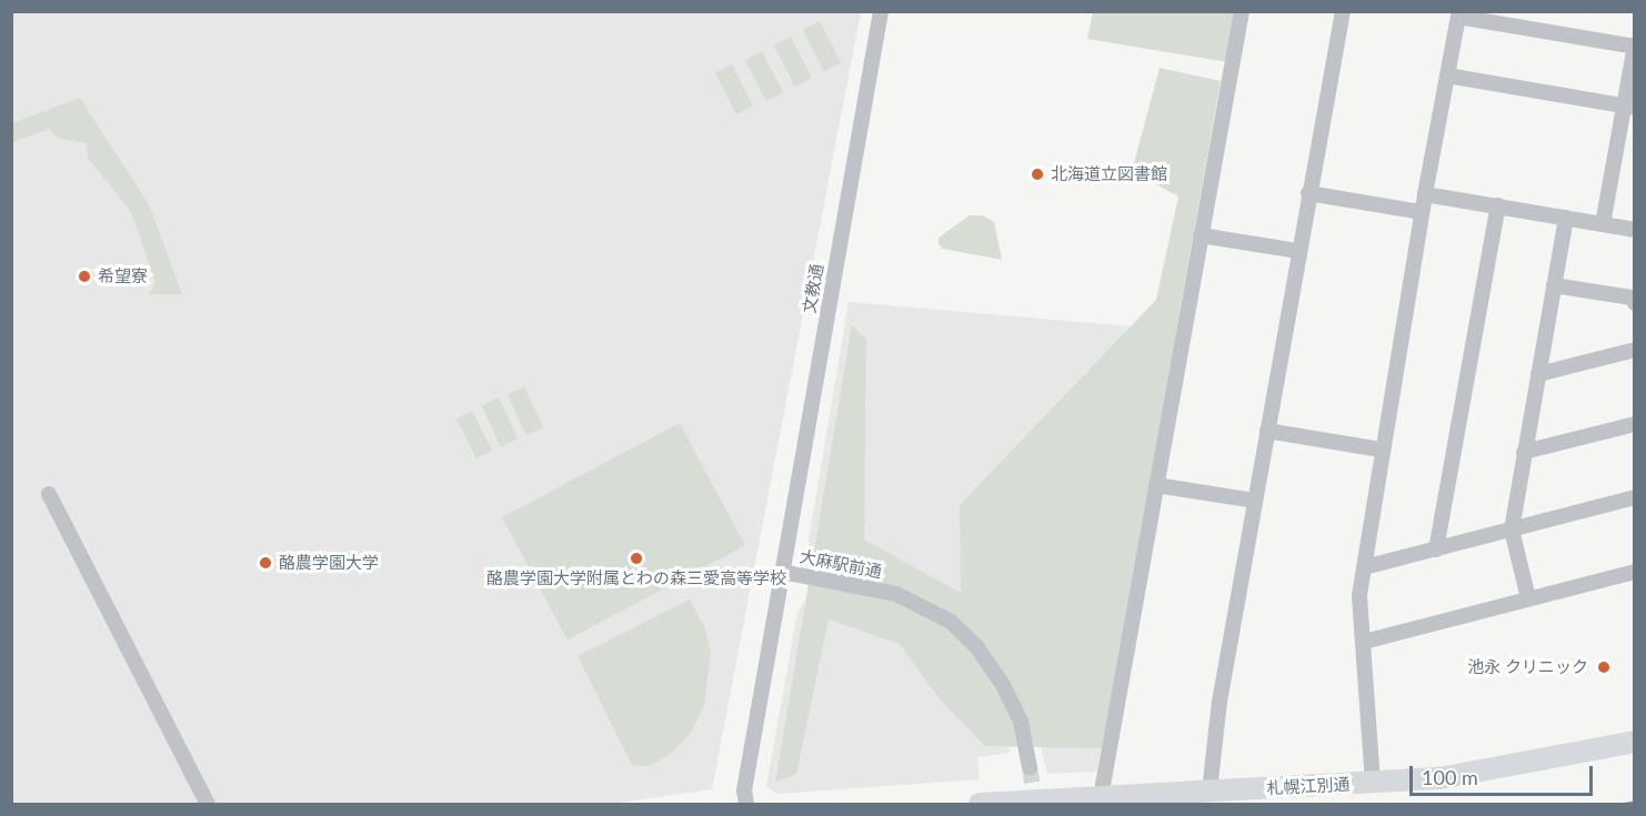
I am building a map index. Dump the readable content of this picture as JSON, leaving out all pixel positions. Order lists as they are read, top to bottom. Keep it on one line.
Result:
{"streets":{"highway":["札幌江別通"],"street":["文教通","大麻駅前通"]},"crossings":[["文教通","大麻駅前通"]],"places":["北海道立図書館","希望寮","酪農学園大学附属とわの森三愛高等学校","酪農学園大学","池永 クリニック"],"scale_bar":"100 m"}
